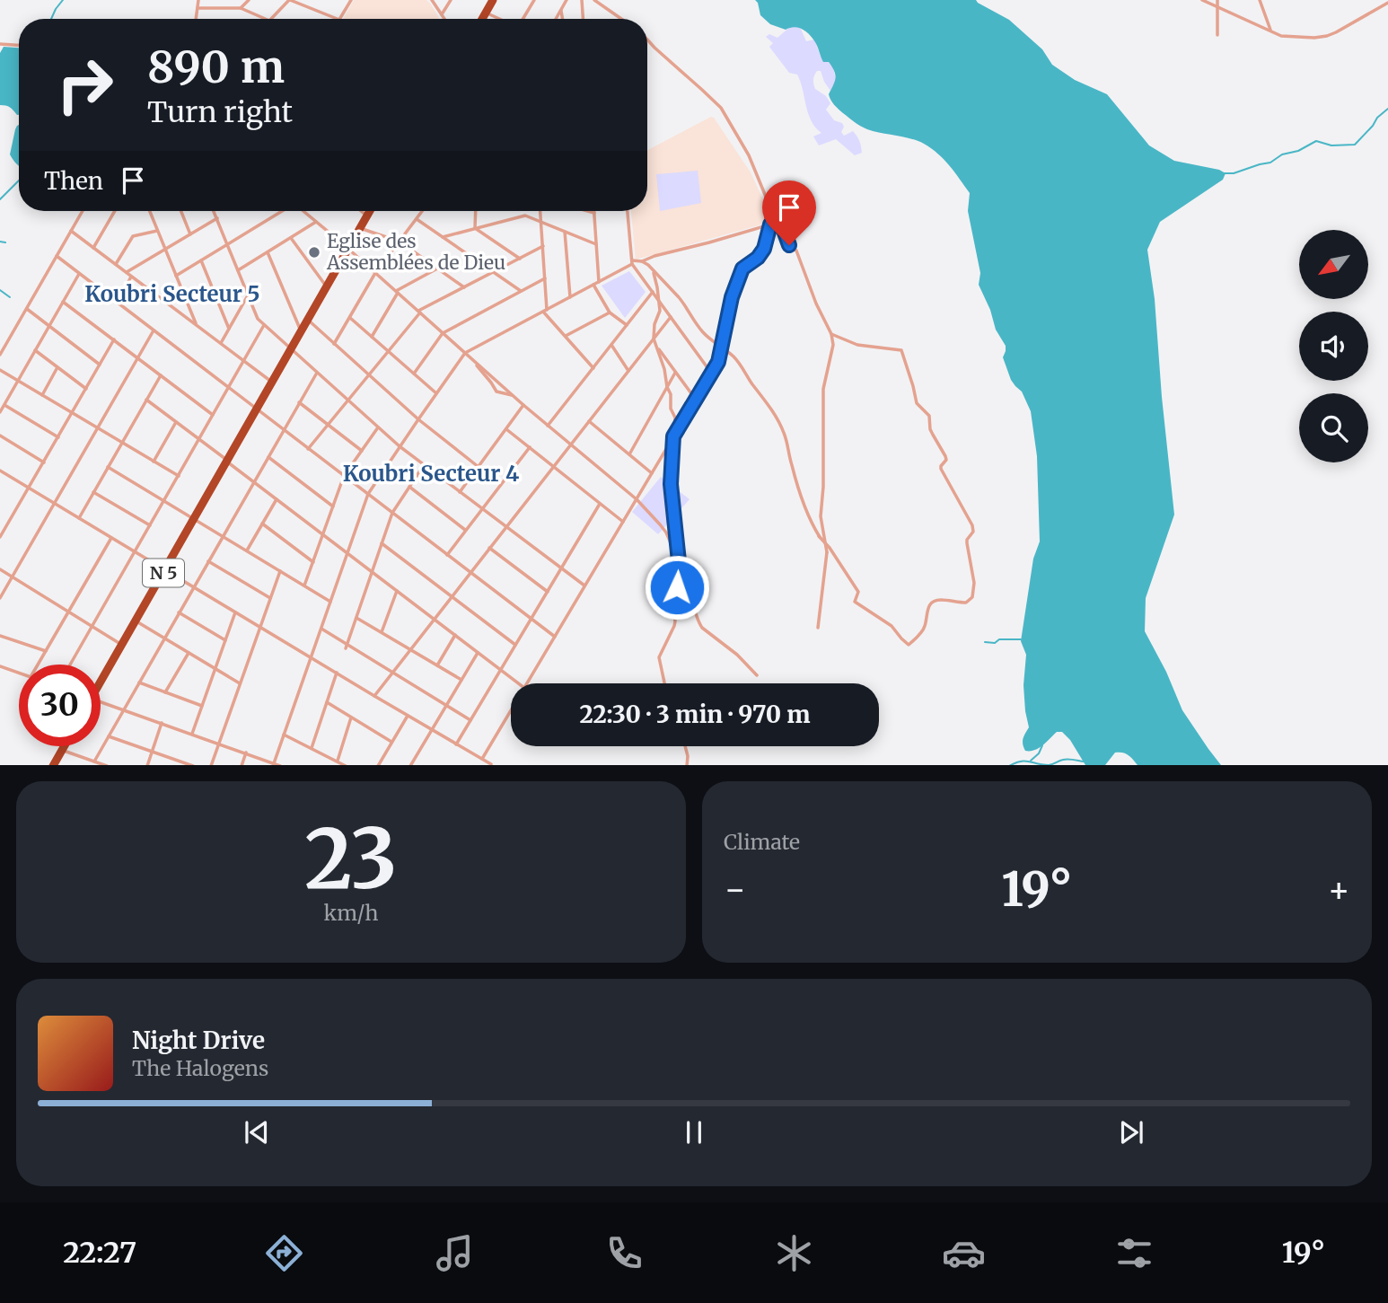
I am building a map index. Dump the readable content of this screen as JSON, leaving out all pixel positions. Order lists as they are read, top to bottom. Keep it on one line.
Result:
{"streets":{"highway":["N 5"]},"districts":["Koubri Secteur 5","Koubri Secteur 4"],"places":["Eglise des Assemblées de Dieu"],"north":"bottom left","page":{"turn":["890 m","Turn right"],"then":"Then","limit":"30","trip":"22:30 · 3 min · 970 m","tile":[["23","km/h"],"Climate"],"heat":["−","19°","+"],"song":["Night Drive","The Halogens"],"tabs":["22:27","19°"]}}
